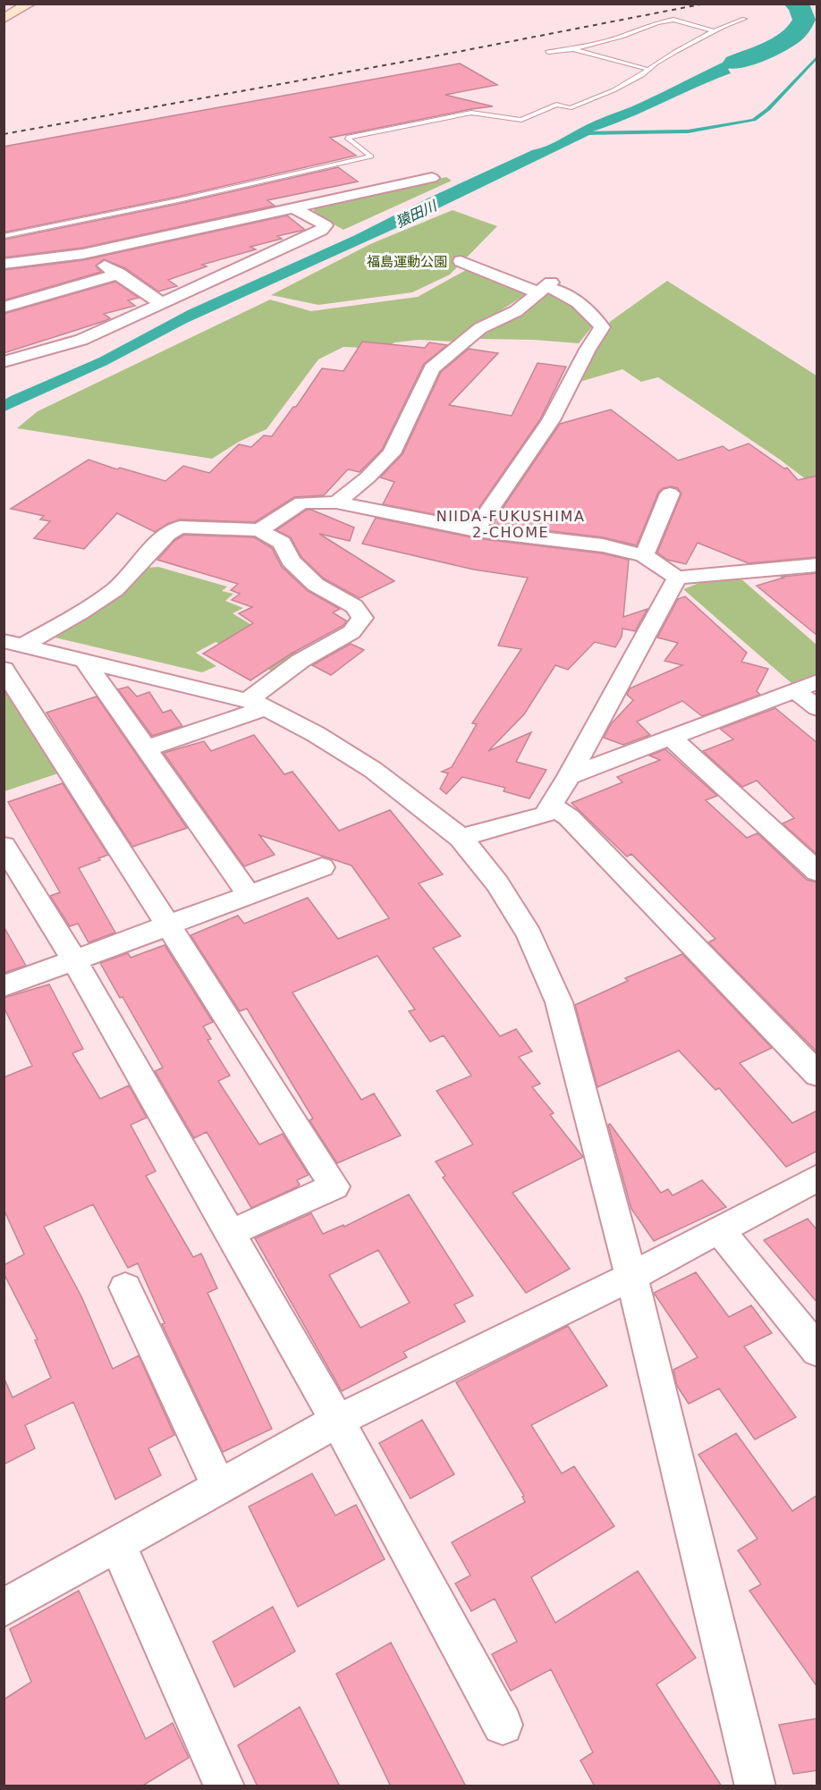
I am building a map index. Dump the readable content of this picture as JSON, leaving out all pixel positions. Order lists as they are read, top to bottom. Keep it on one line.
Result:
{"districts":["NIIDA-FUKUSHIMA 2-CHOME"],"water":["猿田川"],"parks":["福島運動公園"]}
